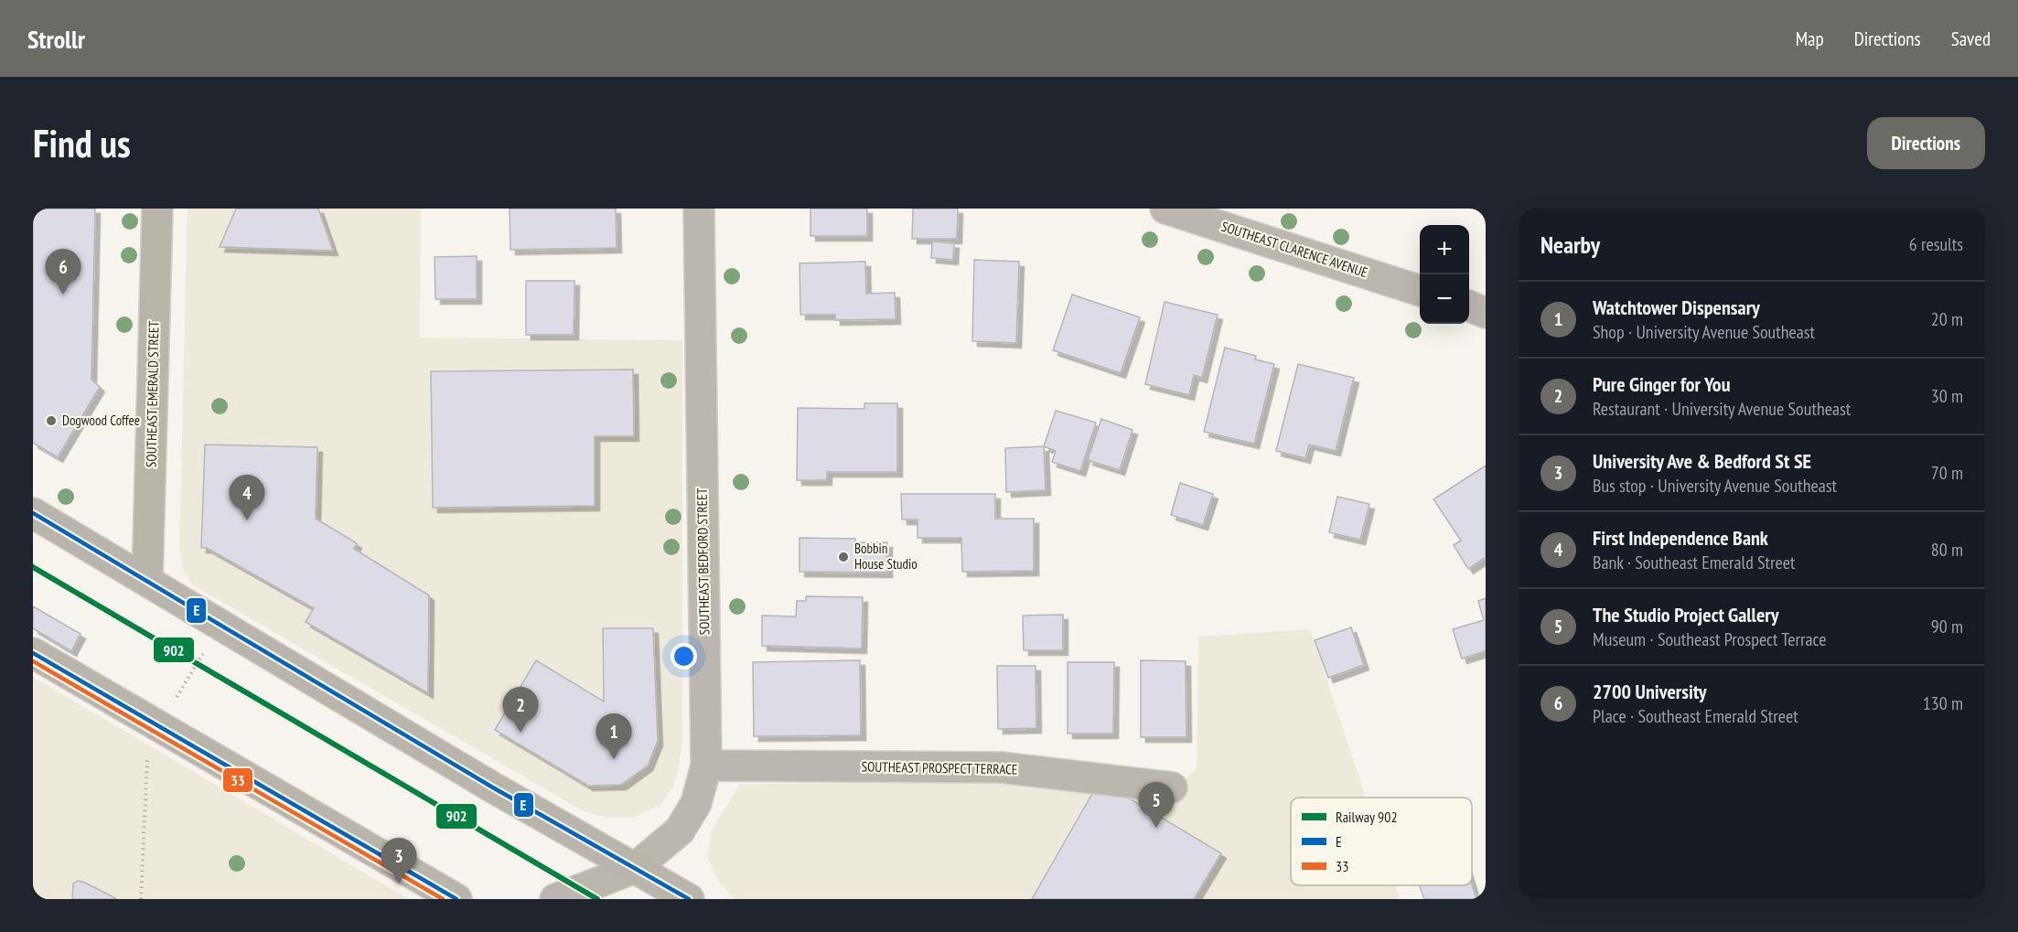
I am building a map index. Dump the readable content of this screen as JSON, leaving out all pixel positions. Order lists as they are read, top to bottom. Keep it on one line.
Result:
{"streets":{"main road":["SOUTHEAST EMERALD STREET"],"street":["SOUTHEAST CLARENCE AVENUE","SOUTHEAST BEDFORD STREET","SOUTHEAST PROSPECT TERRACE"]},"crossings":[["SOUTHEAST BEDFORD STREET","SOUTHEAST PROSPECT TERRACE"]],"places":["Dogwood Coffee","Bobbin House Studio"],"lines":["transit line E","rail line 902","transit line 33"],"legend":["Railway 902","E","33"],"page":{"header":"Strollr","nav":["Map","Directions","Saved"],"buttons":"Directions","title":"Find us","heading":["Nearby","6 results"],"map_buttons":["+","−"],"pins":["6","4","2","1","5","3"],"list":[{"mark":"1","name":"Watchtower Dispensary","note":"Shop · University Avenue Southeast","value":"20 m"},{"mark":"2","name":"Pure Ginger for You","note":"Restaurant · University Avenue Southeast","value":"30 m"},{"mark":"3","name":"University Ave & Bedford St SE","note":"Bus stop · University Avenue Southeast","value":"70 m"},{"mark":"4","name":"First Independence Bank","note":"Bank · Southeast Emerald Street","value":"80 m"},{"mark":"5","name":"The Studio Project Gallery","note":"Museum · Southeast Prospect Terrace","value":"90 m"},{"mark":"6","name":"2700 University","note":"Place · Southeast Emerald Street","value":"130 m"}]}}
